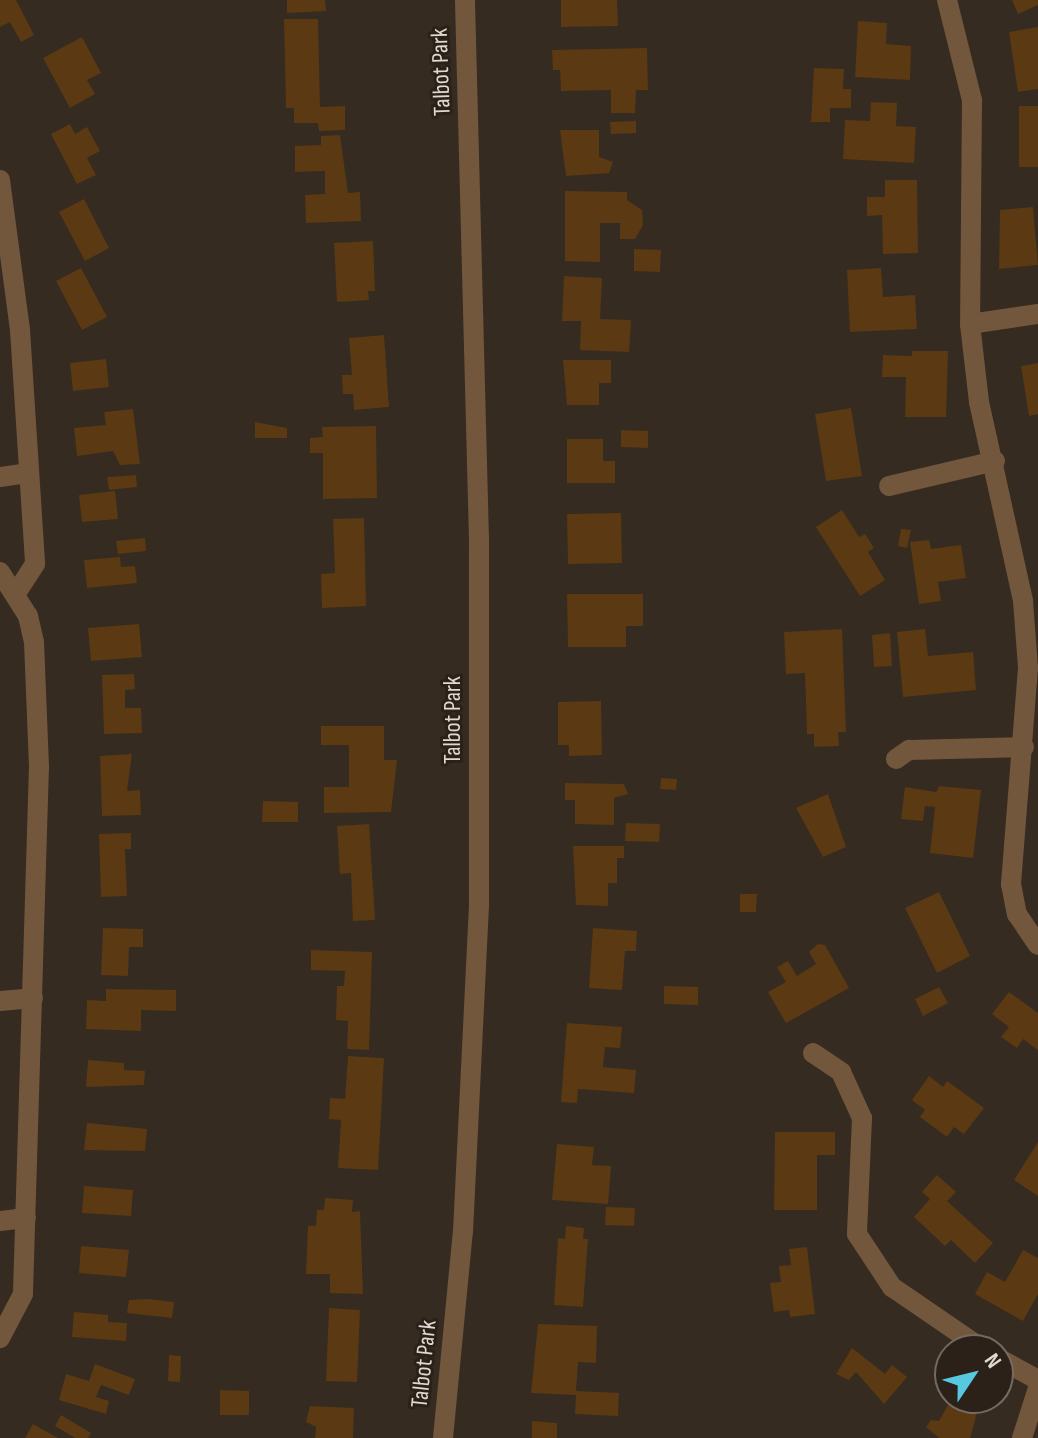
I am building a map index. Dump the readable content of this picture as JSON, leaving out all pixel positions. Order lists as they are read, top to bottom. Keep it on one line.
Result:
{"streets":{"street":["Talbot Park"]},"north":"top right"}
